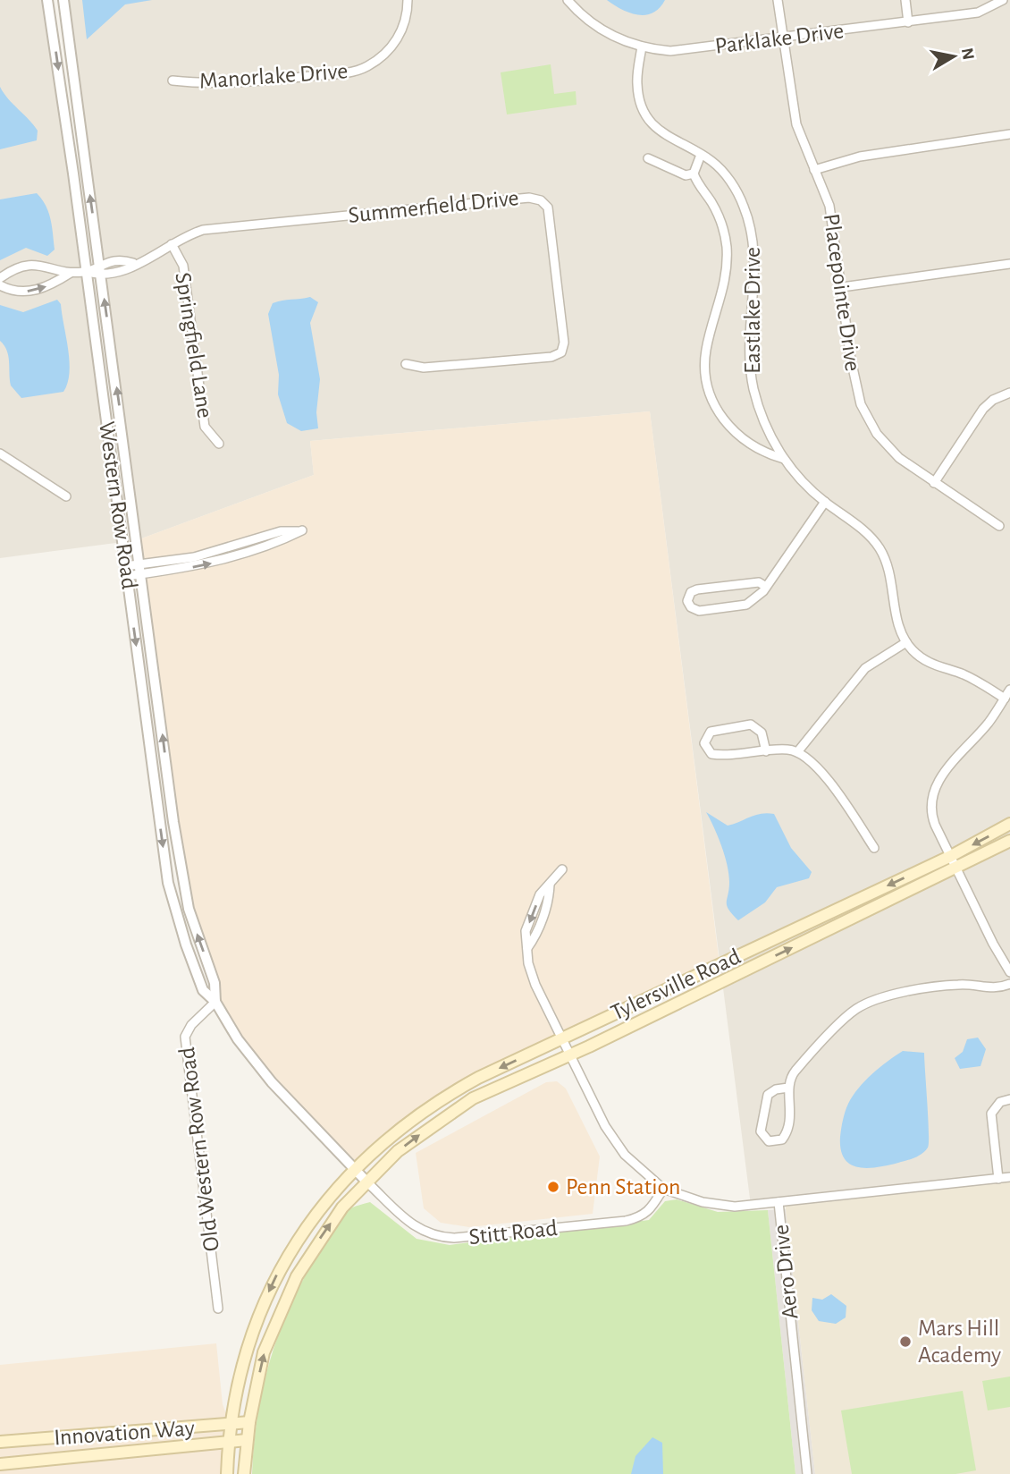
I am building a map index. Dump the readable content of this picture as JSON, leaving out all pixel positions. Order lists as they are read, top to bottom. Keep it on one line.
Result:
{"streets":{"main road":["Tylersville Road","Innovation Way"],"street":["Parklake Drive","Manorlake Drive","Summerfield Drive","Placepointe Drive","Eastlake Drive","Springfield Lane","Western Row Road","Old Western Row Road","Stitt Road","Aero Drive"]},"crossings":[["Parklake Drive","Placepointe Drive"],["Parklake Drive","Eastlake Drive"],["Summerfield Drive","Springfield Lane"],["Summerfield Drive","Western Row Road"],["Western Row Road","Tylersville Road"],["Western Row Road","Old Western Row Road"],["Western Row Road","Stitt Road"],["Tylersville Road","Stitt Road"],["Tylersville Road","Aero Drive"],["Stitt Road","Aero Drive"]],"places":["Penn Station","Mars Hill Academy"],"north":"right"}
